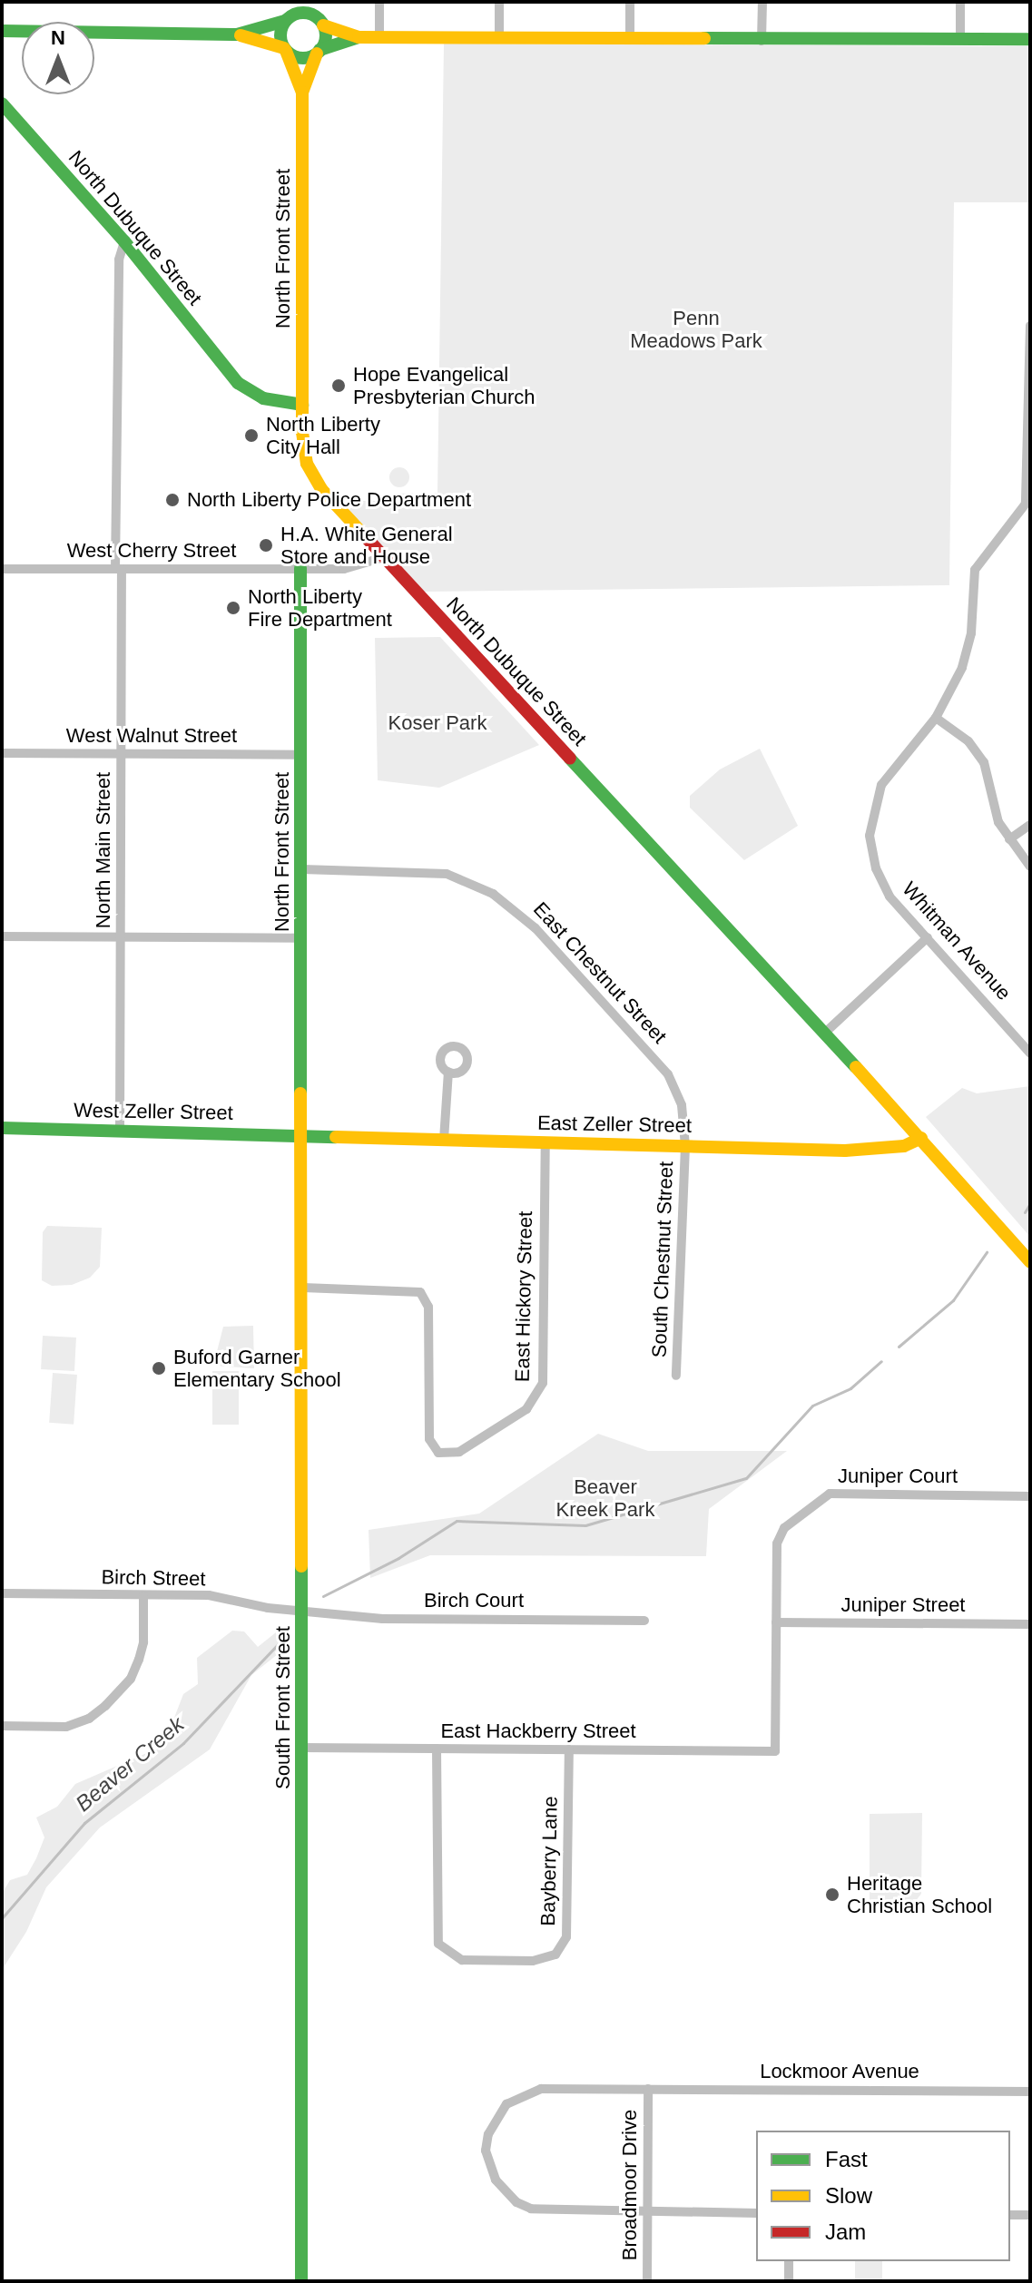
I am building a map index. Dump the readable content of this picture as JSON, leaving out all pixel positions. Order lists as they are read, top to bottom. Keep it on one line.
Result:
{"streets":{"street":["North Dubuque Street","North Front Street","West Cherry Street","West Walnut Street","North Main Street","Whitman Avenue","East Chestnut Street","West Zeller Street","East Zeller Street","South Chestnut Street","East Hickory Street","Juniper Court","Birch Street","Birch Court","Juniper Street","South Front Street","East Hackberry Street","Bayberry Lane","Lockmoor Avenue","Broadmoor Drive"]},"crossings":[["North Dubuque Street","North Front Street"],["North Dubuque Street","West Cherry Street"],["North Dubuque Street","North Main Street"],["North Dubuque Street","East Zeller Street"],["North Front Street","West Cherry Street"],["North Front Street","West Walnut Street"],["North Front Street","East Chestnut Street"],["North Front Street","West Zeller Street"],["North Front Street","East Zeller Street"],["North Front Street","South Front Street"],["West Cherry Street","North Main Street"],["West Walnut Street","North Main Street"],["North Main Street","West Zeller Street"],["East Chestnut Street","East Zeller Street"],["East Chestnut Street","South Chestnut Street"],["West Zeller Street","East Zeller Street"],["West Zeller Street","South Front Street"],["East Zeller Street","South Chestnut Street"],["East Zeller Street","East Hickory Street"],["East Zeller Street","South Front Street"],["East Hickory Street","South Front Street"],["Juniper Court","Juniper Street"],["Juniper Court","East Hackberry Street"],["Birch Street","Birch Court"],["Birch Street","South Front Street"],["Birch Court","South Front Street"],["South Front Street","East Hackberry Street"],["East Hackberry Street","Bayberry Lane"],["Lockmoor Avenue","Broadmoor Drive"]],"water":["Beaver Creek"],"parks":["Penn Meadows Park","Koser Park","Beaver Kreek Park"],"places":["Hope Evangelical Presbyterian Church","North Liberty City Hall","North Liberty Police Department","H.A. White General Store and House","North Liberty Fire Department","Buford Garner Elementary School","Heritage Christian School"],"legend":["Fast","Slow","Jam"],"north":"top"}
